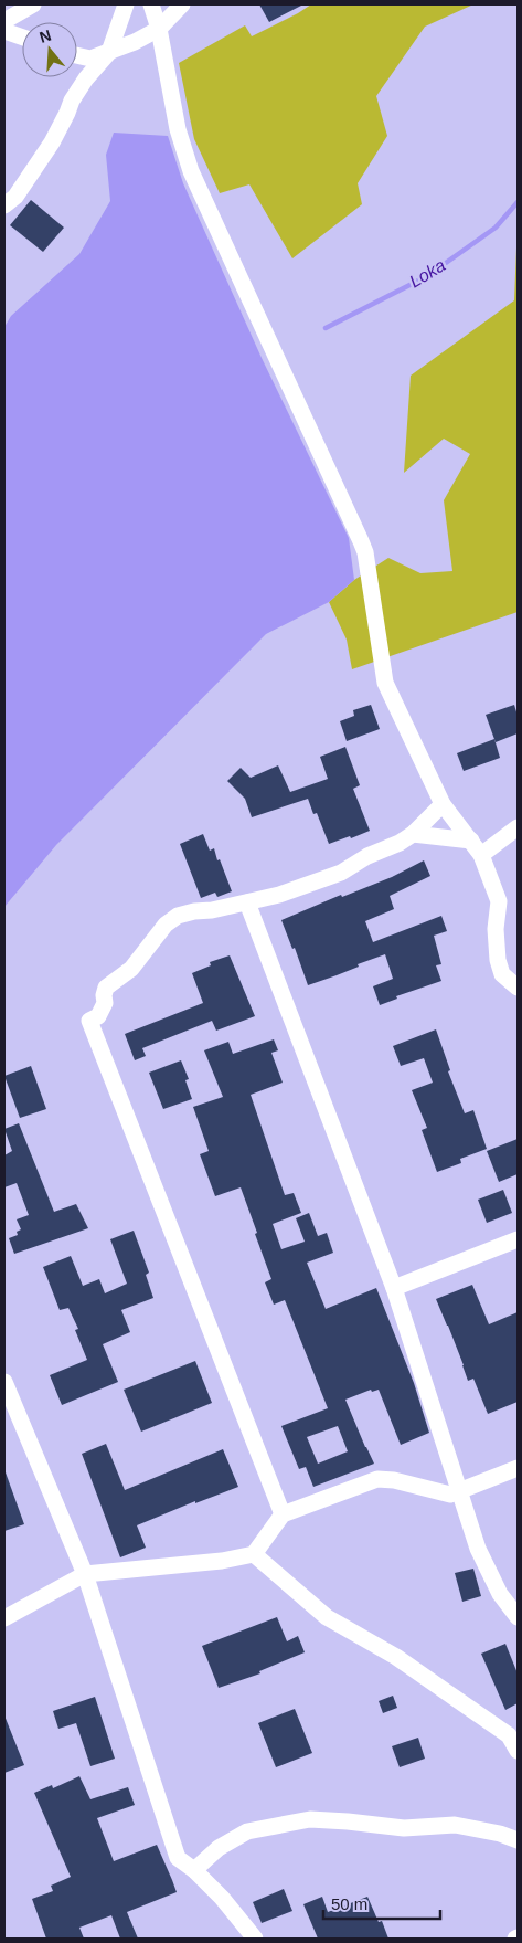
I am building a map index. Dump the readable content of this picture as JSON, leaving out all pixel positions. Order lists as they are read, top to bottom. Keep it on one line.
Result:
{"water":["Loka"],"scale_bar":"50 m","north":"top"}
